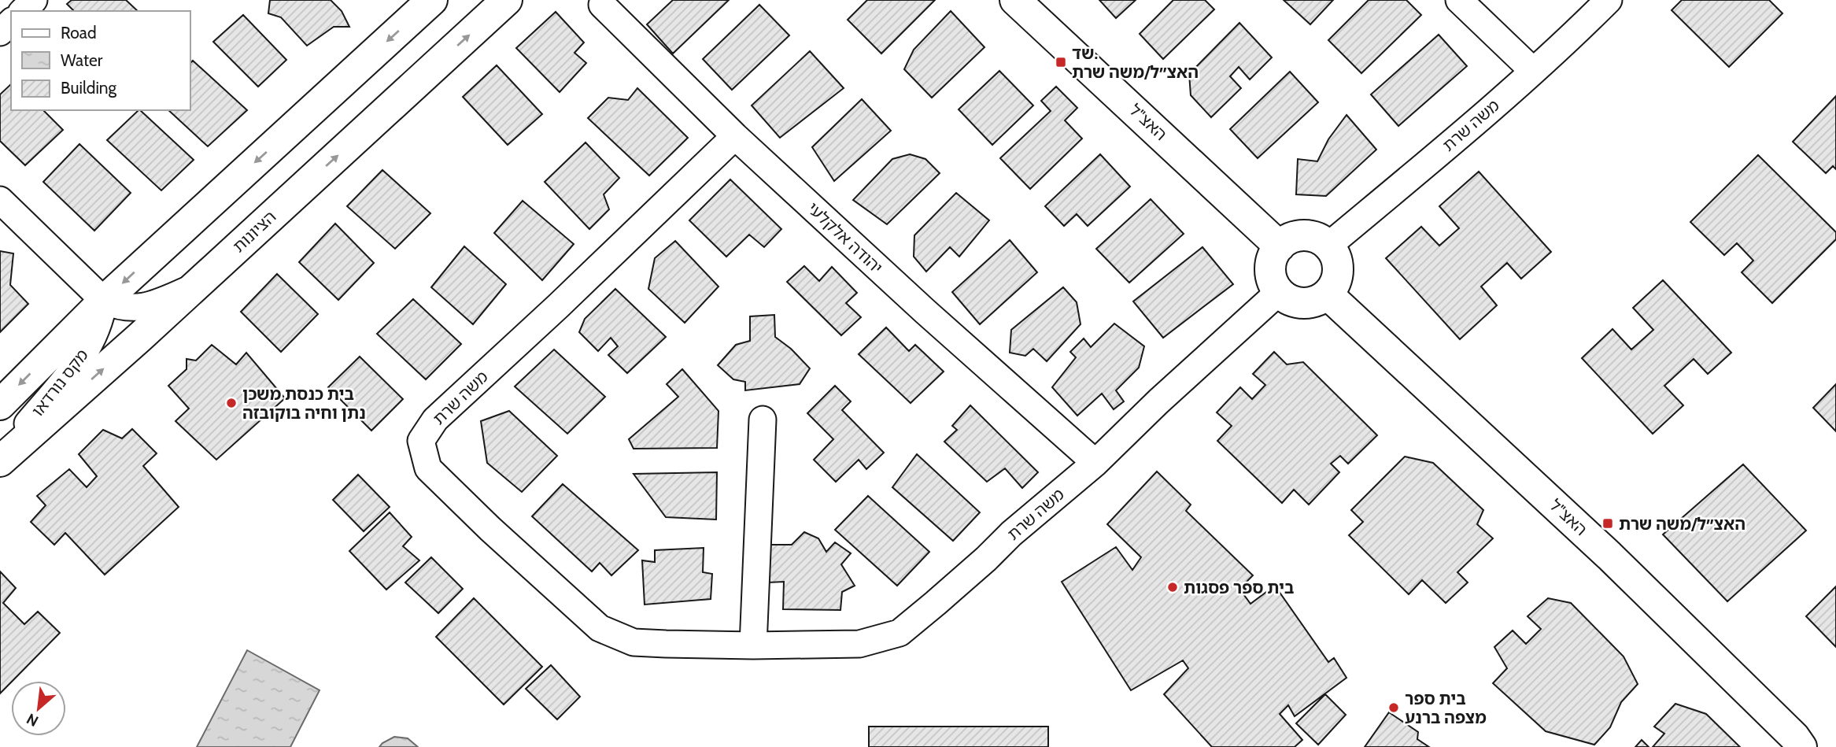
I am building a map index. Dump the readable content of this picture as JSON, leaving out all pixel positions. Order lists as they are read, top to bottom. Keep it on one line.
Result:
{"streets":{"street":["האצ\"ל","משה שרת","הציונות","יהודה אלקלעי","מקס נורדאו"]},"crossings":[["האצ\"ל","משה שרת"],["משה שרת","יהודה אלקלעי"]],"places":{"transit":["שד. האצ״ל/משה שרת","האצ״ל/משה שרת"],"other":["בית כנסת משכן נתן וחיה בוקובזה","בית ספר פסגות","בית ספר מצפה ברנע"]},"legend":["Road","Water","Building"],"north":"bottom left"}
